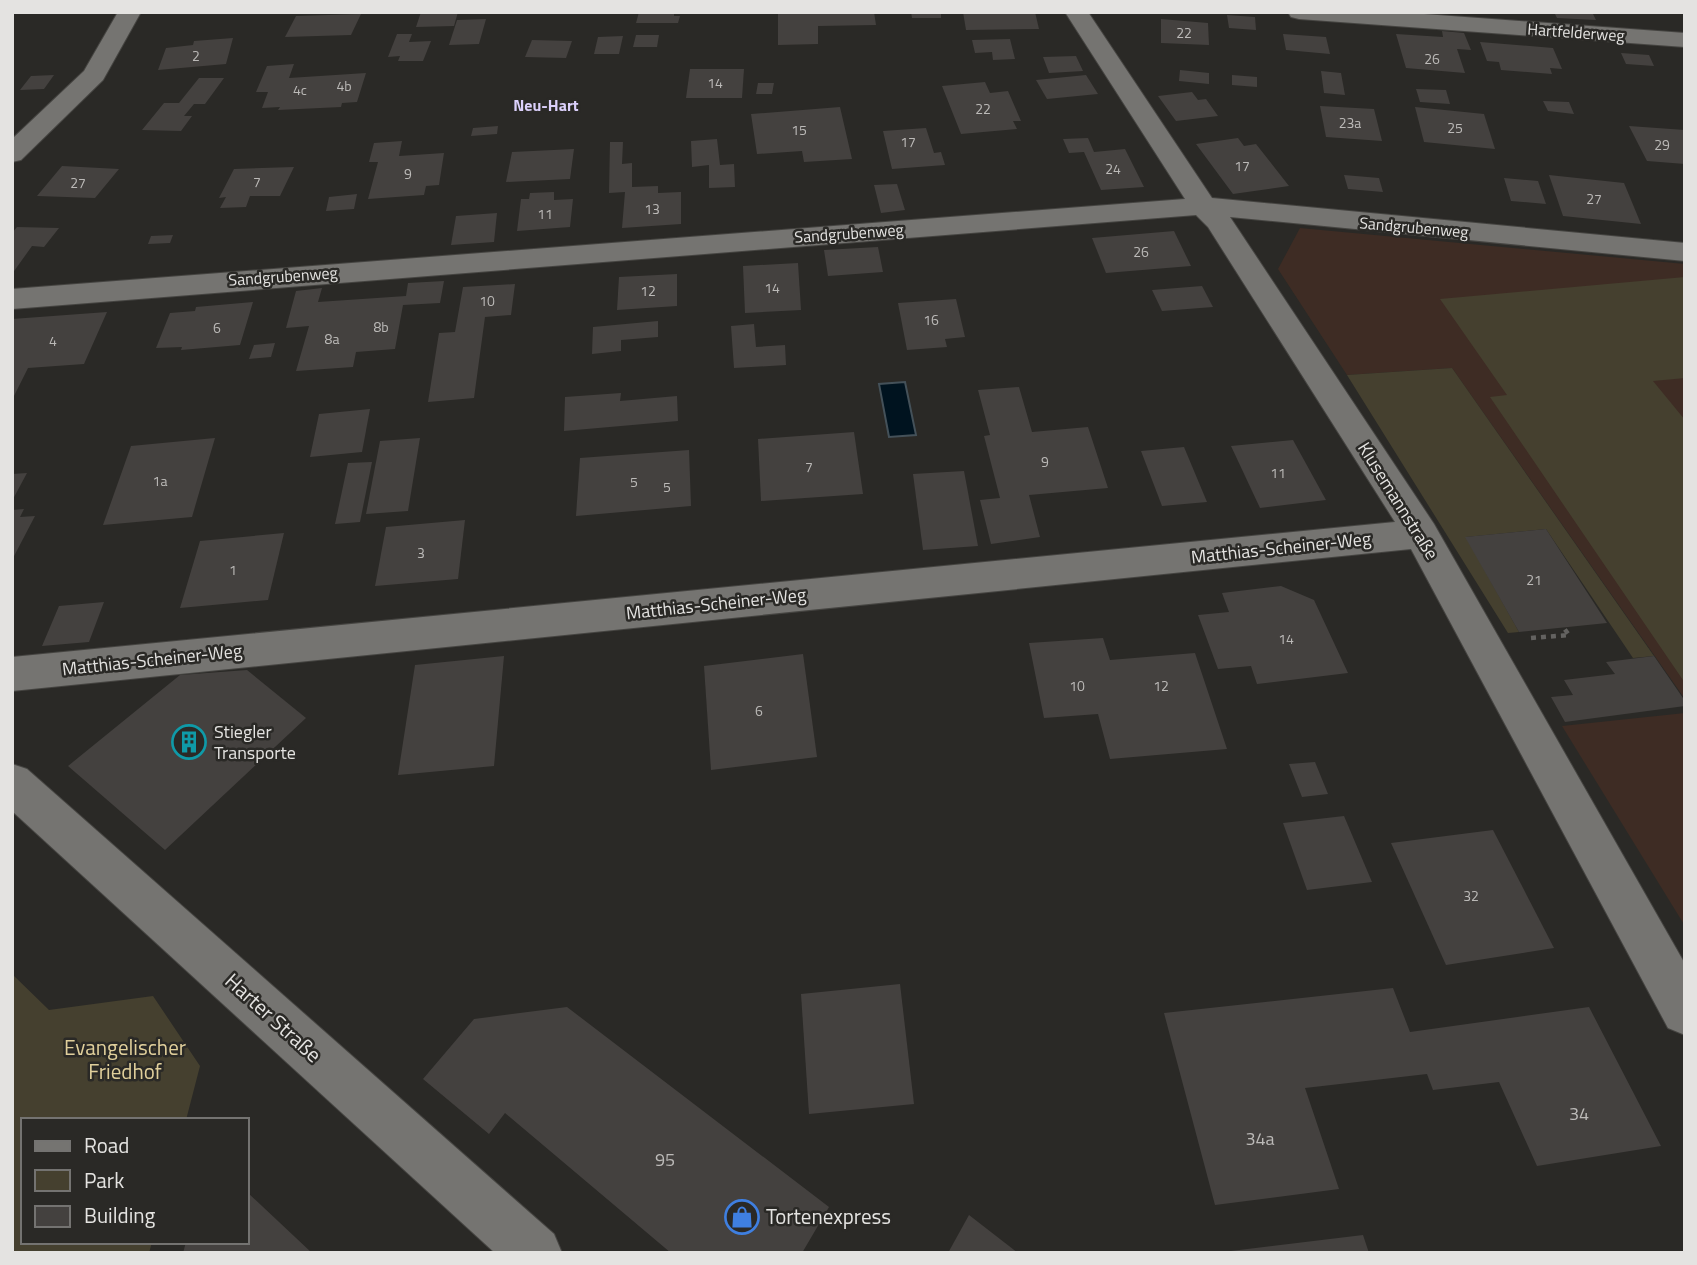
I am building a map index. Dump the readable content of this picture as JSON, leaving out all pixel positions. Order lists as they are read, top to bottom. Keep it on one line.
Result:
{"streets":{"street":["Hartfelderweg","Sandgrubenweg","Klusemannstraße","Matthias-Scheiner-Weg","Harter Straße"]},"crossings":[["Sandgrubenweg","Klusemannstraße"],["Klusemannstraße","Matthias-Scheiner-Weg"]],"districts":["Neu-Hart"],"parks":["Evangelischer Friedhof"],"places":{"building":["Stiegler Transporte"],"shop":["Tortenexpress"]},"house_numbers":["22","2","26","14","4b","4c","22","23a","25","15","17","29","17","24","9","7","27","27","13","11","26","14","12","10","16","8b","6","8a","4","9","7","11","1a","5","5","3","1","21","14","10","12","6","32","34","34a","95"],"legend":["Road","Park","Building"]}
